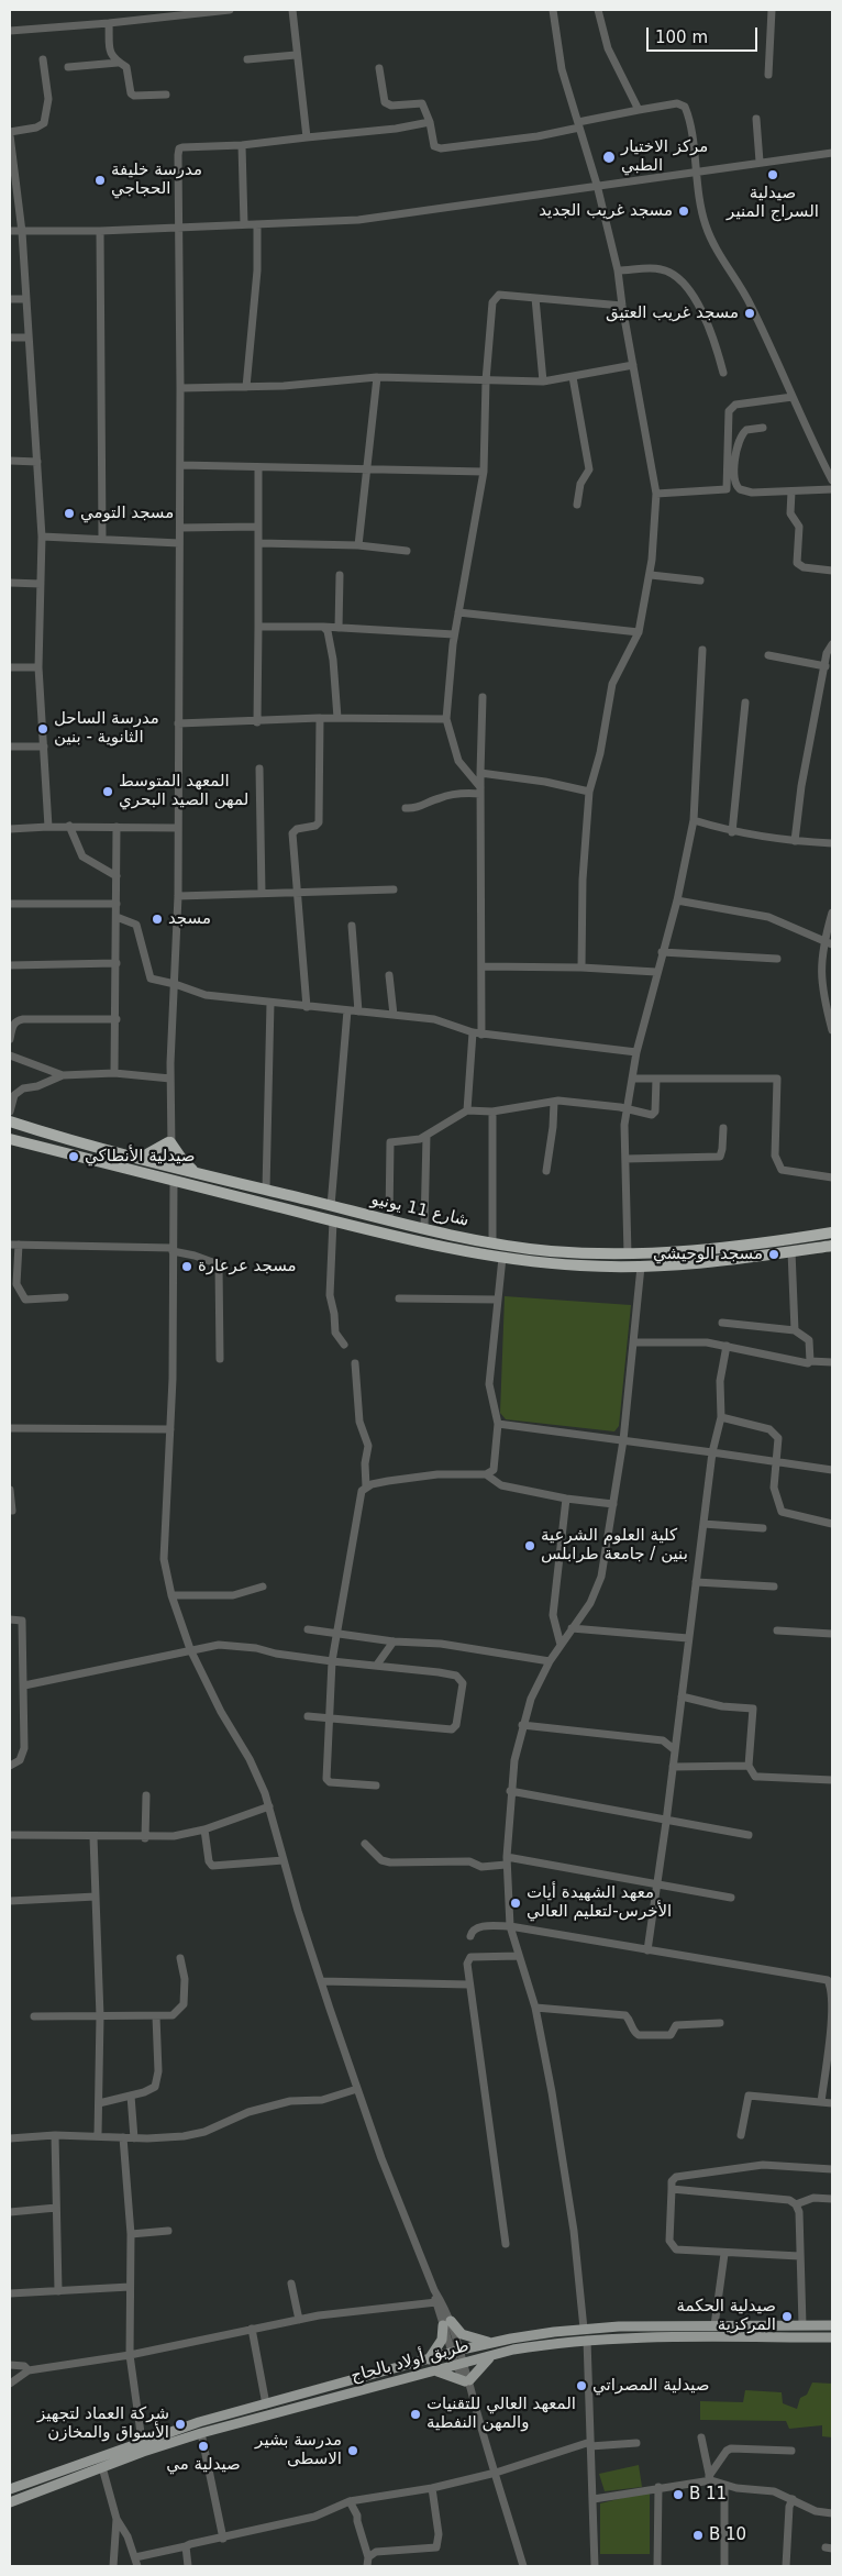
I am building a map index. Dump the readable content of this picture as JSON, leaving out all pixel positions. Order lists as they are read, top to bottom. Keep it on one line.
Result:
{"streets":{"highway":["شارع 11 يونيو"],"main road":["طريق أولاد بالحاج"]},"places":["مركز الاختيار الطبي","صيدلية السراج المنير","مدرسة خليفة الحجاجي","مسجد غريب الجديد","مسجد غريب العتيق","مسجد التومي","مدرسة الساحل الثانوية - بنين","المعهد المتوسط لمهن الصيد البحري","مسجد","صيدلية الأنطاكي","مسجد الوحيشي","مسجد عرعارة","كلية العلوم الشرعية بنين / جامعة طرابلس","معهد الشهيدة أيات الأخرس-لتعليم العالي","صيدلية الحكمة المركزية","صيدلية المصراتي","المعهد العالي للتقنيات والمهن النفطية","شركة العماد لتجهيز الأسواق والمخازن","صيدلية مي","مدرسة بشير الاسطى","B 11","B 10"],"scale_bar":"100 m"}
